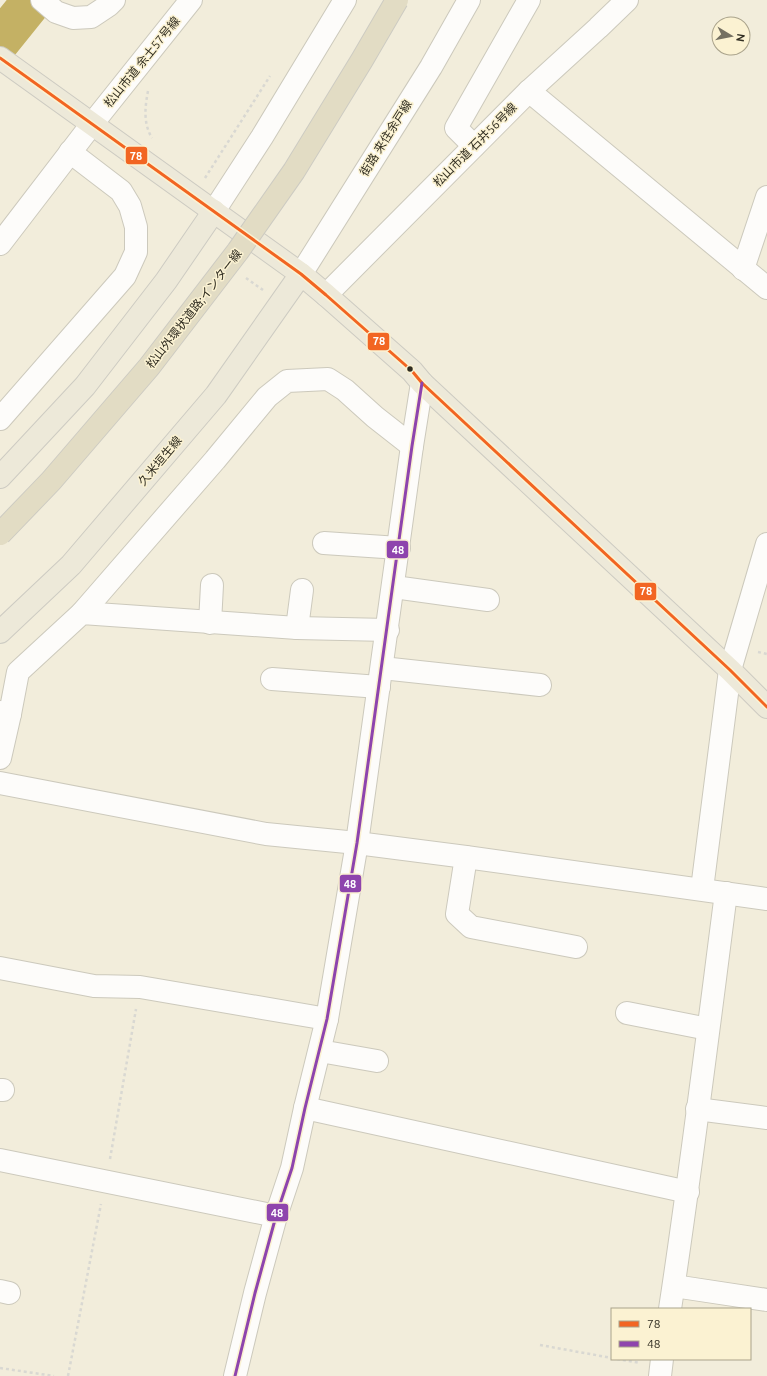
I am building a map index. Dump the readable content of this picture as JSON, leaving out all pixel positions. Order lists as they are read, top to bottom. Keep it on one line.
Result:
{"streets":{"highway":["松山外環状道路;インター線"],"main road":["久米垣生線"],"street":["松山市道 余土57号線","街路 来住余戸線","松山市道 石井56号線"]},"crossings":[["街路 来住余戸線","久米垣生線"]],"lines":["transit line 78","transit line 48"],"legend":["78","48"],"north":"right"}
